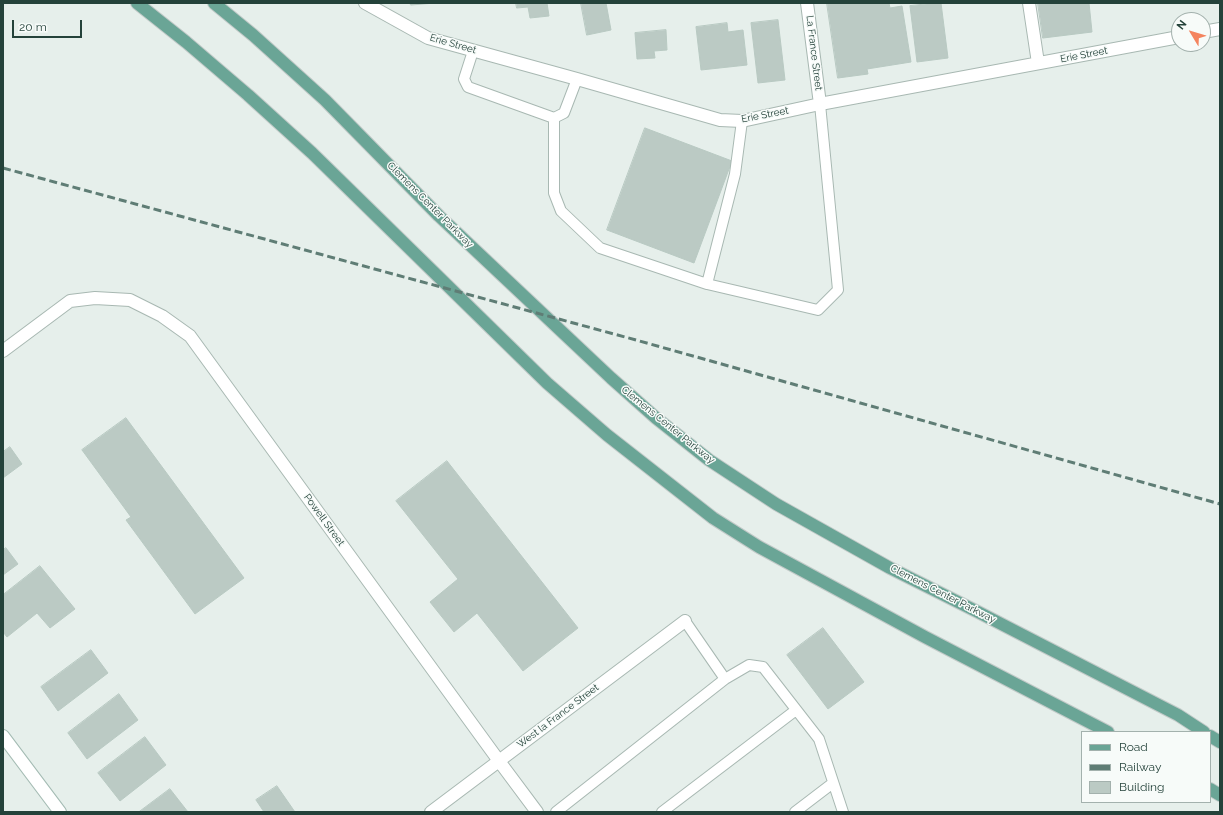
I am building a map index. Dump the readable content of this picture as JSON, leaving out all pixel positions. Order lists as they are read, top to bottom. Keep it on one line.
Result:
{"streets":{"main road":["Clemens Center Parkway"],"street":["Erie Street","La France Street","Powell Street","West la France Street"]},"crossings":[["Erie Street","La France Street"],["Powell Street","West la France Street"]],"legend":["Road","Railway","Building"],"scale_bar":"20 m","north":"top left"}
